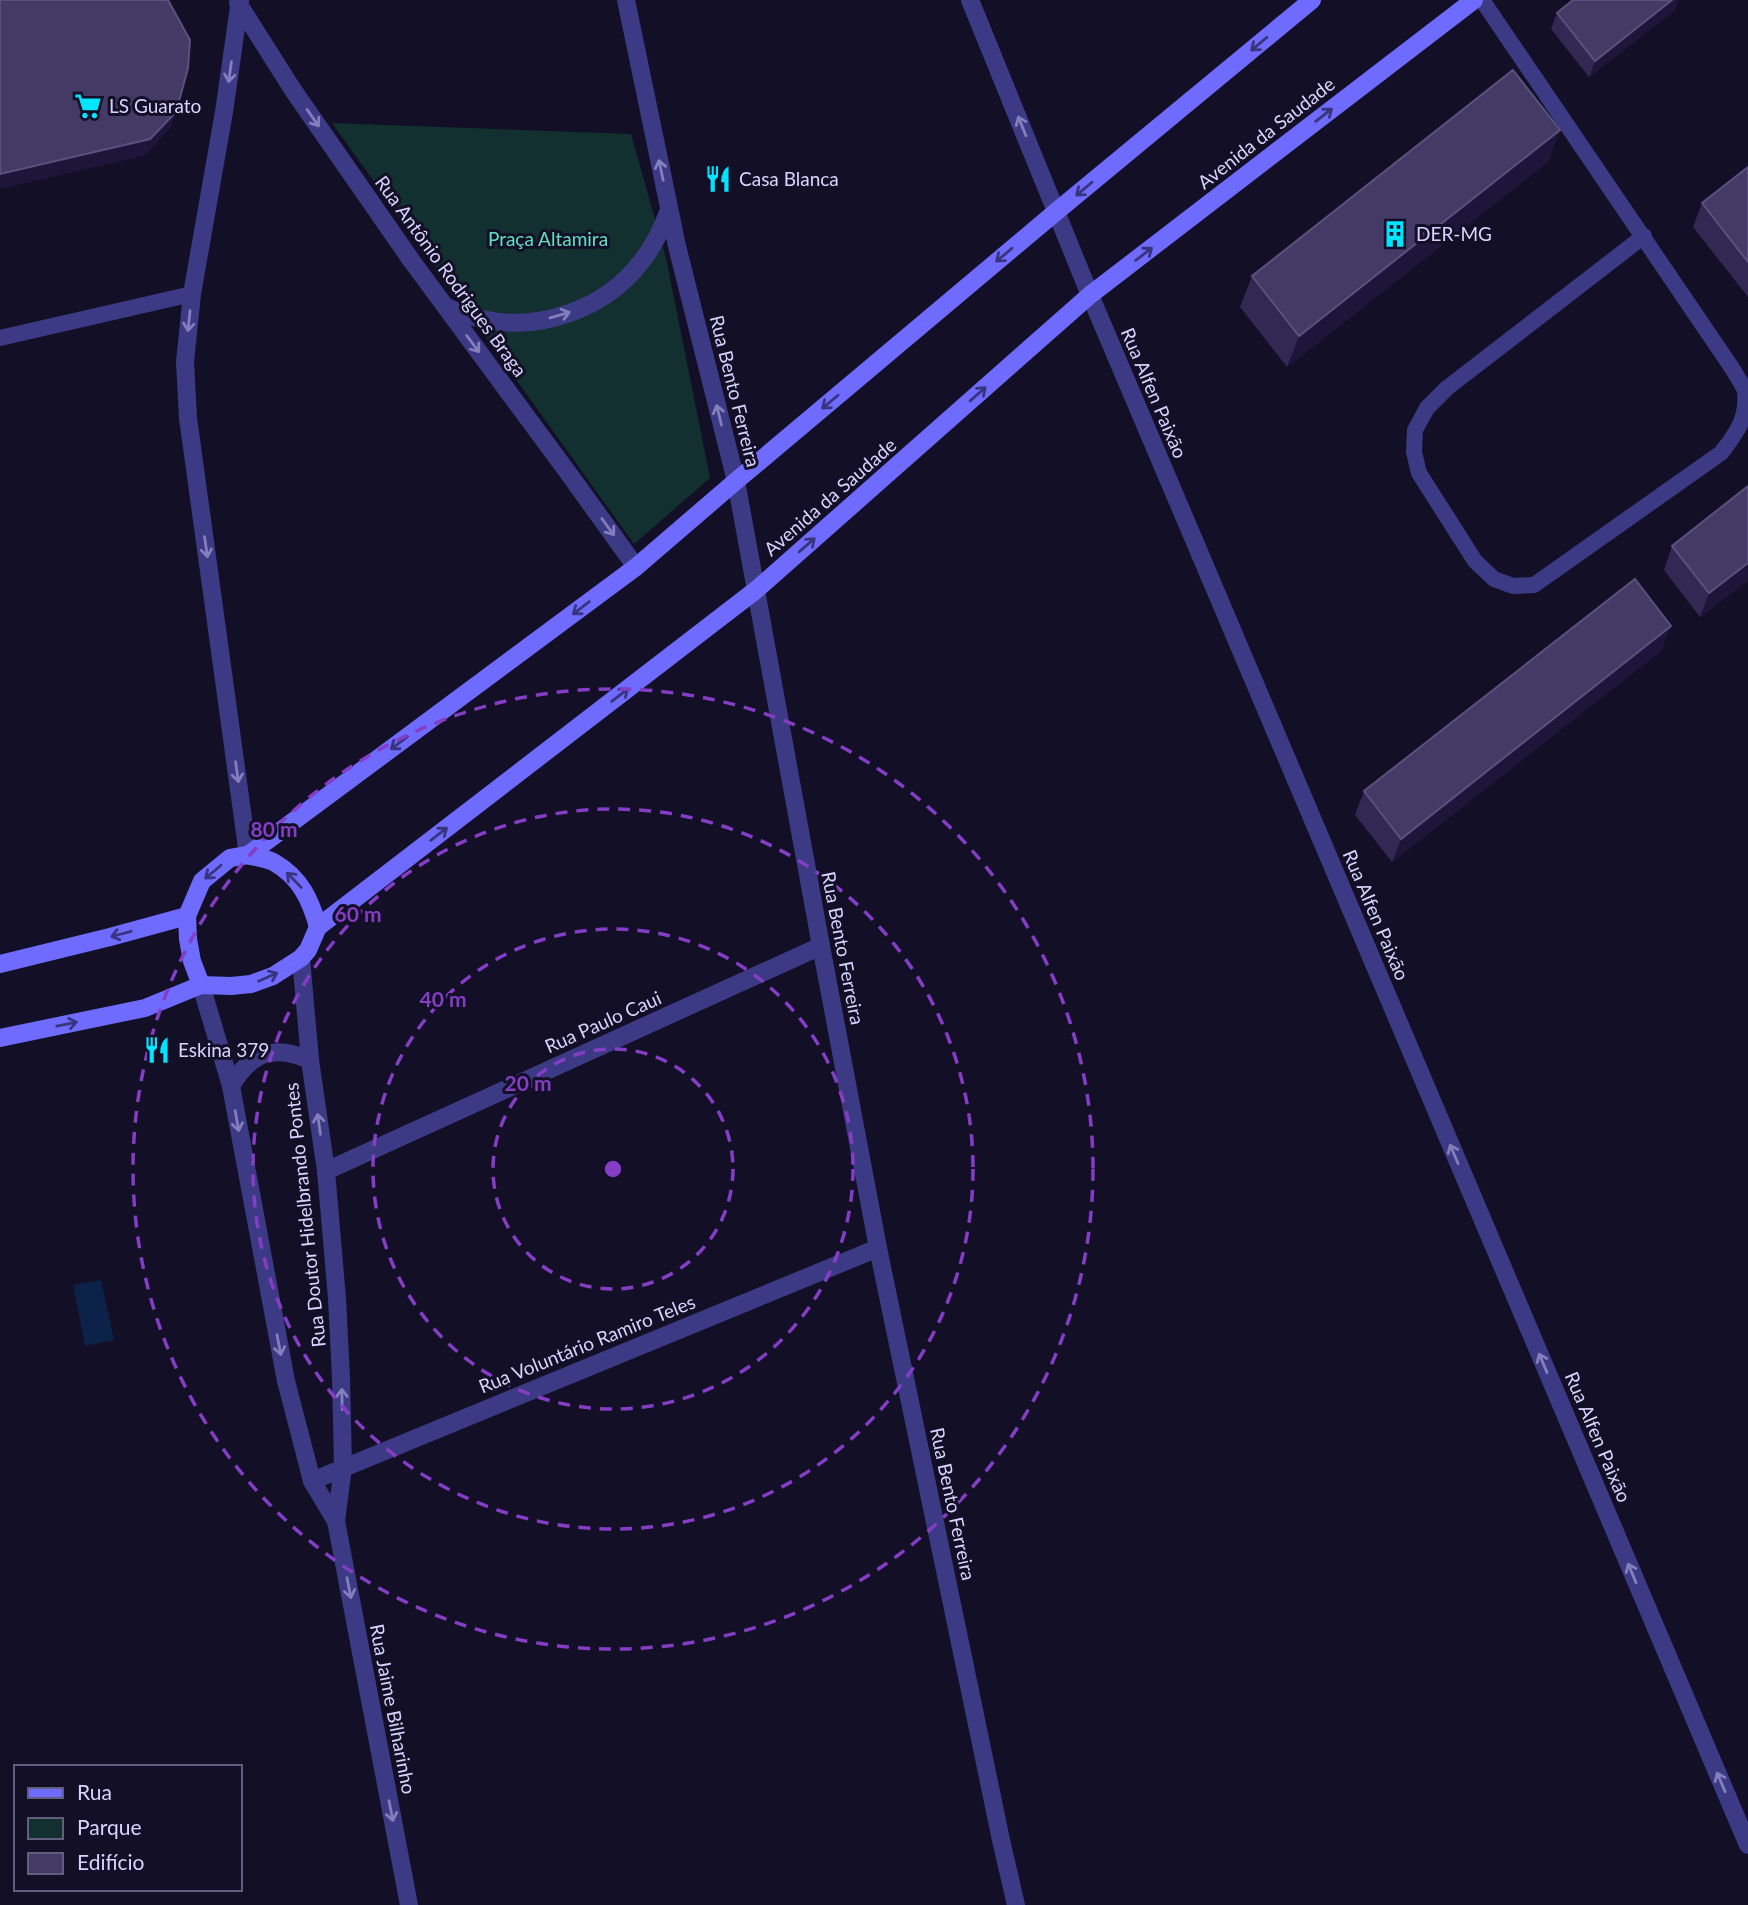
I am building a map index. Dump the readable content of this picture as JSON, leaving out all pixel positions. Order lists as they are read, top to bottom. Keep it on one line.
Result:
{"streets":{"main road":["Avenida da Saudade"],"street":["Rua Antônio Rodrigues Braga","Rua Bento Ferreira","Rua Alfen Paixão","Rua Paulo Caui","Rua Doutor Hidelbrando Pontes","Rua Voluntário Ramiro Teles","Rua Jaime Bilharinho"]},"crossings":[["Avenida da Saudade","Rua Bento Ferreira"],["Avenida da Saudade","Rua Alfen Paixão"],["Avenida da Saudade","Rua Doutor Hidelbrando Pontes"],["Rua Bento Ferreira","Rua Paulo Caui"],["Rua Bento Ferreira","Rua Voluntário Ramiro Teles"],["Rua Paulo Caui","Rua Doutor Hidelbrando Pontes"],["Rua Doutor Hidelbrando Pontes","Rua Voluntário Ramiro Teles"],["Rua Doutor Hidelbrando Pontes","Rua Jaime Bilharinho"],["Rua Voluntário Ramiro Teles","Rua Jaime Bilharinho"]],"one_way":["Rua Antônio Rodrigues Braga","Rua Alfen Paixão","Rua Jaime Bilharinho"],"parks":["Praça Altamira"],"places":{"supermarket":["LS Guarato"],"restaurant":["Casa Blanca","Eskina 379"],"building":["DER-MG"]},"legend":["Rua","Parque","Edifício"],"rings":["80 m","60 m","40 m","20 m"]}
